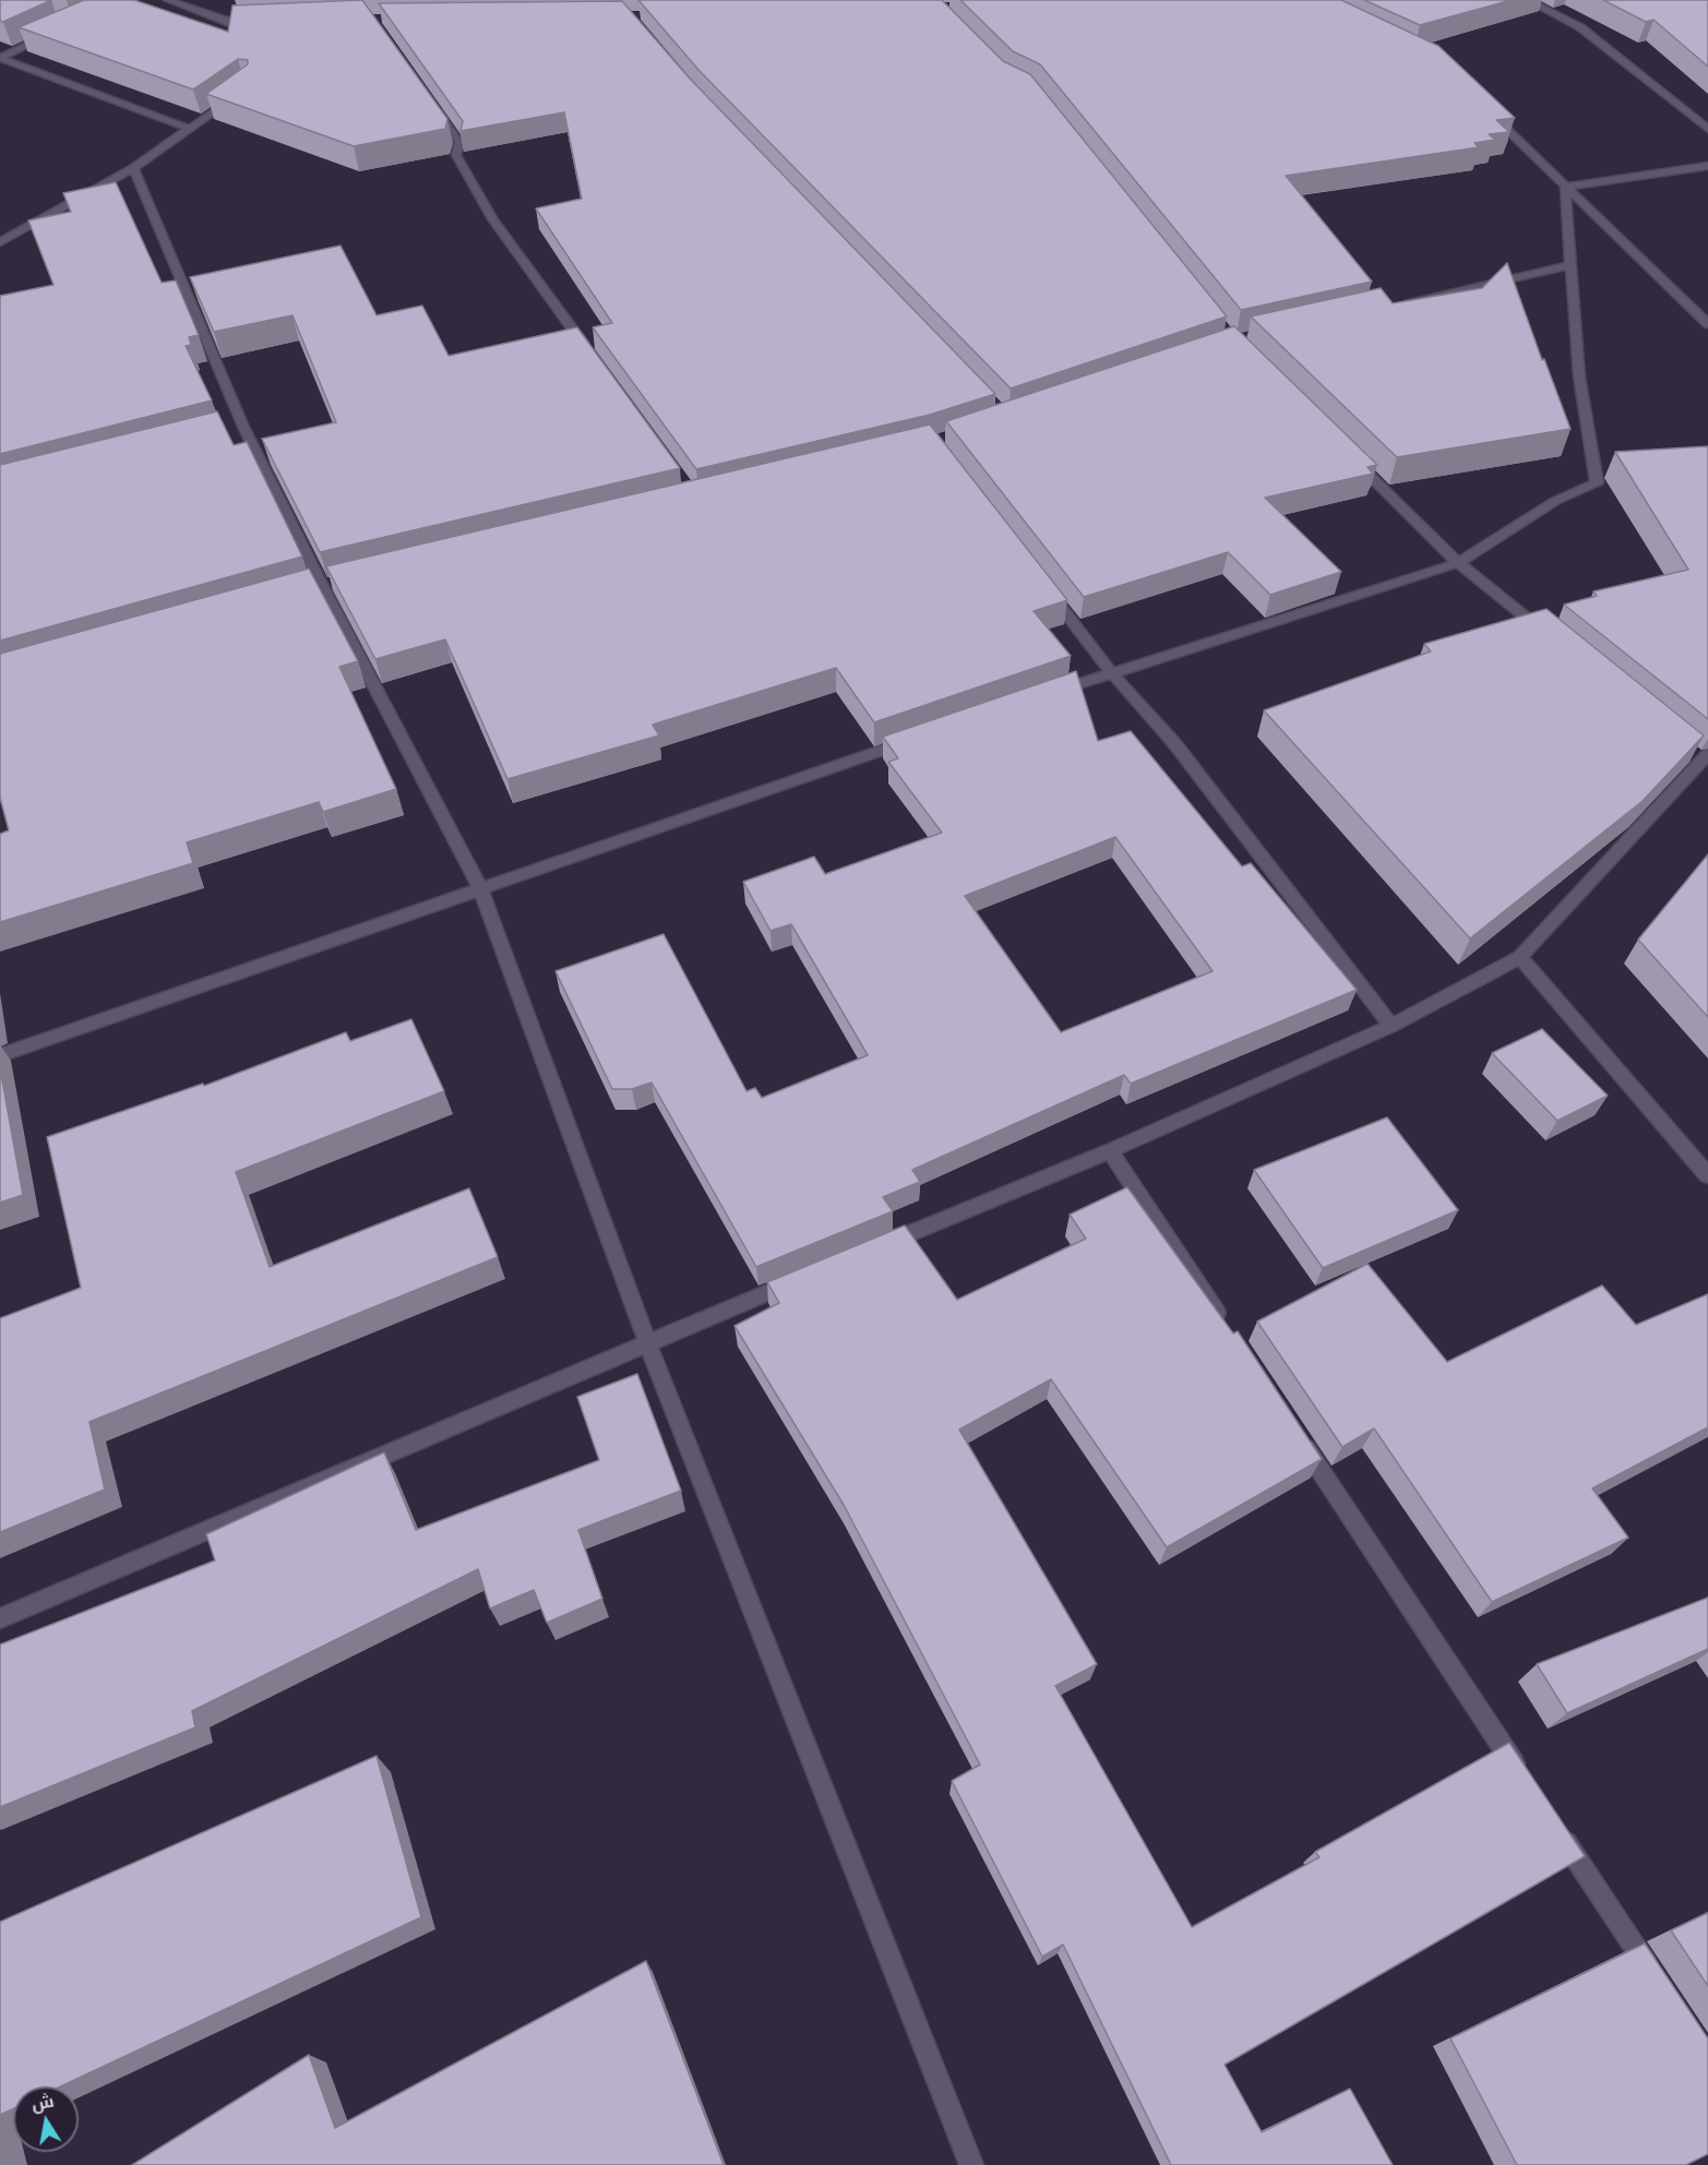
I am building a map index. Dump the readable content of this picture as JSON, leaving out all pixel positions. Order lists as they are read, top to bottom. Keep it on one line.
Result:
{"north":"top"}
